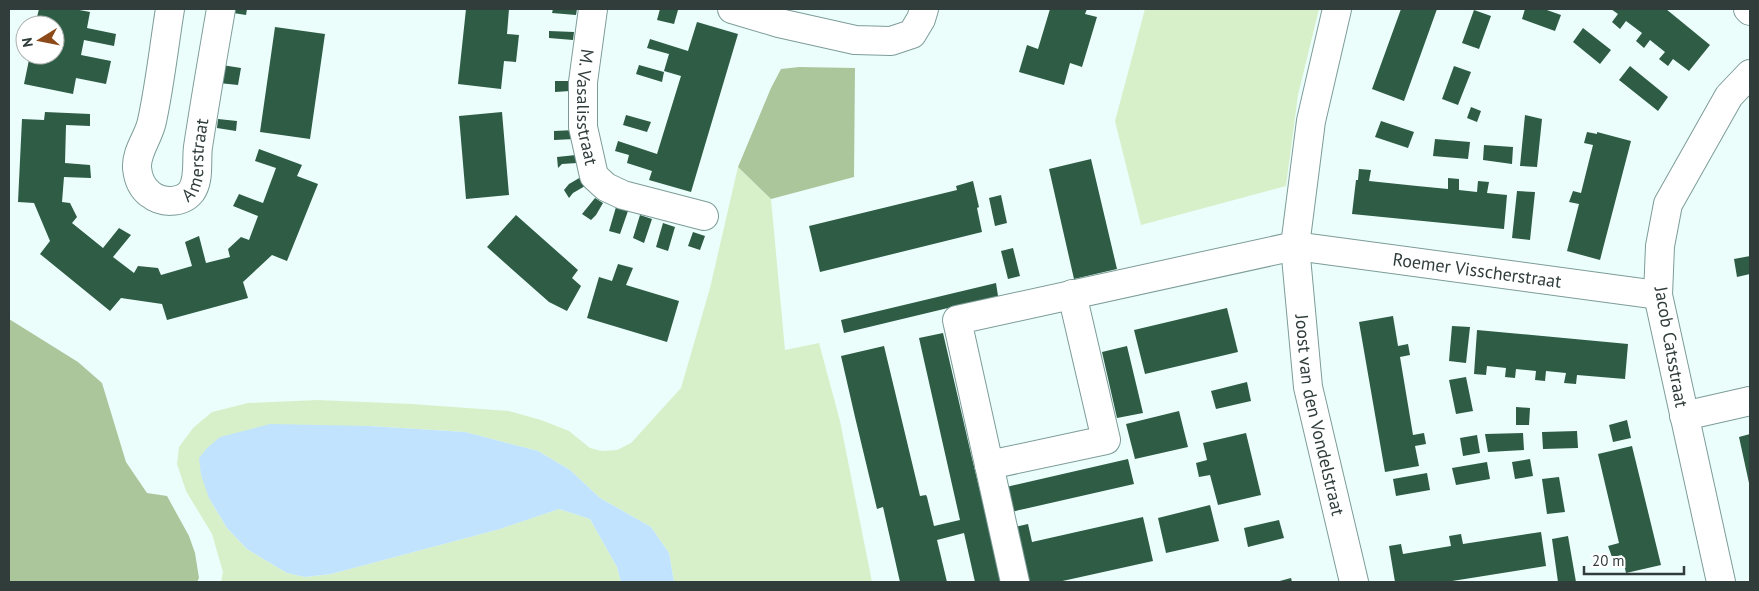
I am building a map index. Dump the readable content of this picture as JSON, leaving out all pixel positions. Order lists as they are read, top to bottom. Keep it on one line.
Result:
{"streets":{"street":["M. Vasalisstraat","Amerstraat","Roemer Visscherstraat","Jacob Catsstraat","Joost van den Vondelstraat"]},"crossings":[["Roemer Visscherstraat","Jacob Catsstraat"],["Roemer Visscherstraat","Joost van den Vondelstraat"]],"scale_bar":"20 m","north":"left"}
